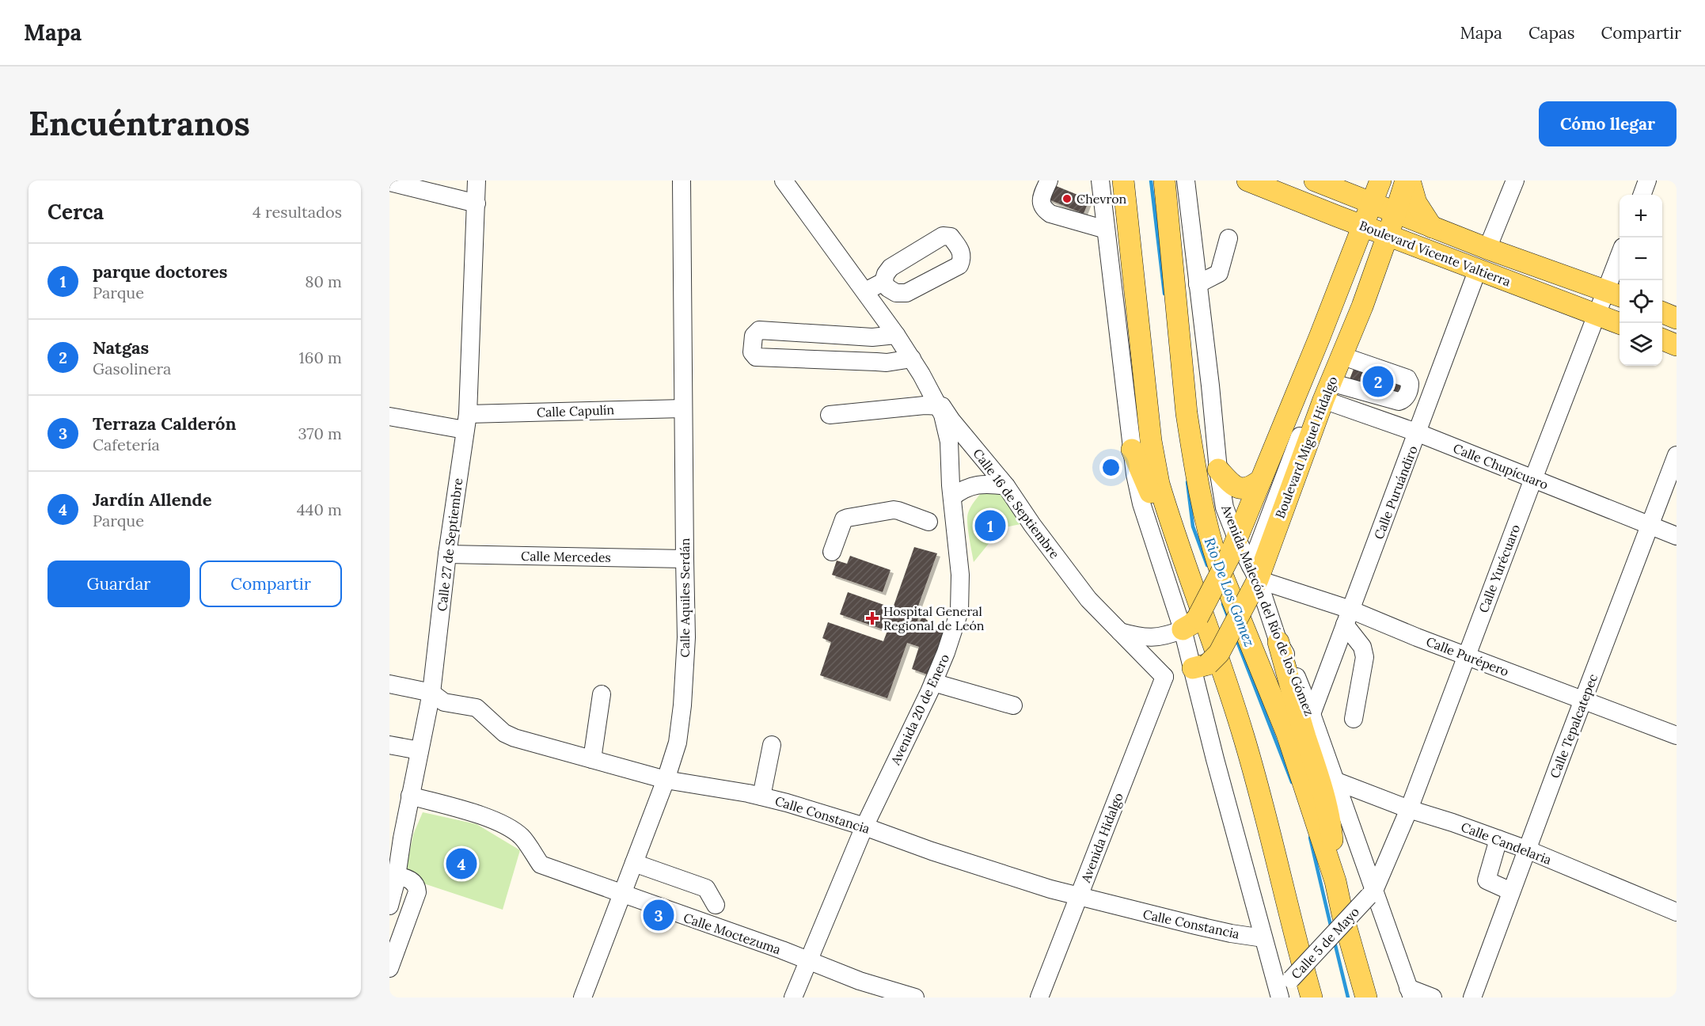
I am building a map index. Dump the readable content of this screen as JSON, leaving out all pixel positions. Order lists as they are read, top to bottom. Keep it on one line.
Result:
{"streets":{"main road":["Boulevard Vicente Valtierra","Boulevard Miguel Hidalgo","Avenida Malecón del Río de los Gómez"],"street":["Calle Capulín","Calle Chupícuaro","Calle Puruándiro","Calle 16 de Septiembre","Calle 27 de Septiembre","Calle Mercedes","Calle Yurécuaro","Calle Aquiles Serdán","Calle Purépero","Avenida 20 de Enero","Calle Tepalcatepec","Calle Constancia","Avenida Hidalgo","Calle Candelaria","Calle Moctezuma","Calle 5 de Mayo"]},"crossings":[["Boulevard Vicente Valtierra","Boulevard Miguel Hidalgo"],["Boulevard Vicente Valtierra","Calle Puruándiro"],["Boulevard Vicente Valtierra","Calle Yurécuaro"],["Calle Capulín","Calle 27 de Septiembre"],["Calle Capulín","Calle Aquiles Serdán"],["Boulevard Miguel Hidalgo","Calle Chupícuaro"],["Boulevard Miguel Hidalgo","Avenida Malecón del Río de los Gómez"],["Boulevard Miguel Hidalgo","Calle Purépero"],["Calle Chupícuaro","Calle Puruándiro"],["Calle Chupícuaro","Calle Yurécuaro"],["Calle Chupícuaro","Calle Tepalcatepec"],["Calle Puruándiro","Avenida Malecón del Río de los Gómez"],["Calle Puruándiro","Calle Purépero"],["Calle 16 de Septiembre","Avenida 20 de Enero"],["Calle 16 de Septiembre","Avenida Hidalgo"],["Calle 27 de Septiembre","Calle Mercedes"],["Calle 27 de Septiembre","Calle Constancia"],["Calle 27 de Septiembre","Calle Moctezuma"],["Calle Mercedes","Calle Aquiles Serdán"],["Calle Yurécuaro","Avenida Malecón del Río de los Gómez"],["Calle Yurécuaro","Calle Purépero"],["Calle Yurécuaro","Calle Candelaria"],["Calle Yurécuaro","Calle 5 de Mayo"],["Calle Aquiles Serdán","Calle Constancia"],["Calle Aquiles Serdán","Calle Moctezuma"],["Avenida Malecón del Río de los Gómez","Calle Purépero"],["Avenida Malecón del Río de los Gómez","Calle Candelaria"],["Avenida Malecón del Río de los Gómez","Calle 5 de Mayo"],["Calle Purépero","Calle Tepalcatepec"],["Avenida 20 de Enero","Calle Constancia"],["Avenida 20 de Enero","Calle Moctezuma"],["Calle Tepalcatepec","Calle Candelaria"],["Calle Constancia","Avenida Hidalgo"]],"water":["Rio De Los Gomez"],"places":{"other":["Chevron"],"health":["Hospital General Regional de León"]},"page":{"header":"Mapa","nav":["Mapa","Capas","Compartir"],"buttons":["Cómo llegar",["Guardar","Compartir"]],"title":"Encuéntranos","heading":["Cerca","4 resultados"],"map_buttons":["+","−"],"list":[{"mark":"1","name":"parque doctores","note":"Parque","value":"80 m"},{"mark":"2","name":"Natgas","note":"Gasolinera","value":"160 m"},{"mark":"3","name":"Terraza Calderón","note":"Cafetería","value":"370 m"},{"mark":"4","name":"Jardín Allende","note":"Parque","value":"440 m"}],"pins":["2","1","4","3"]}}
